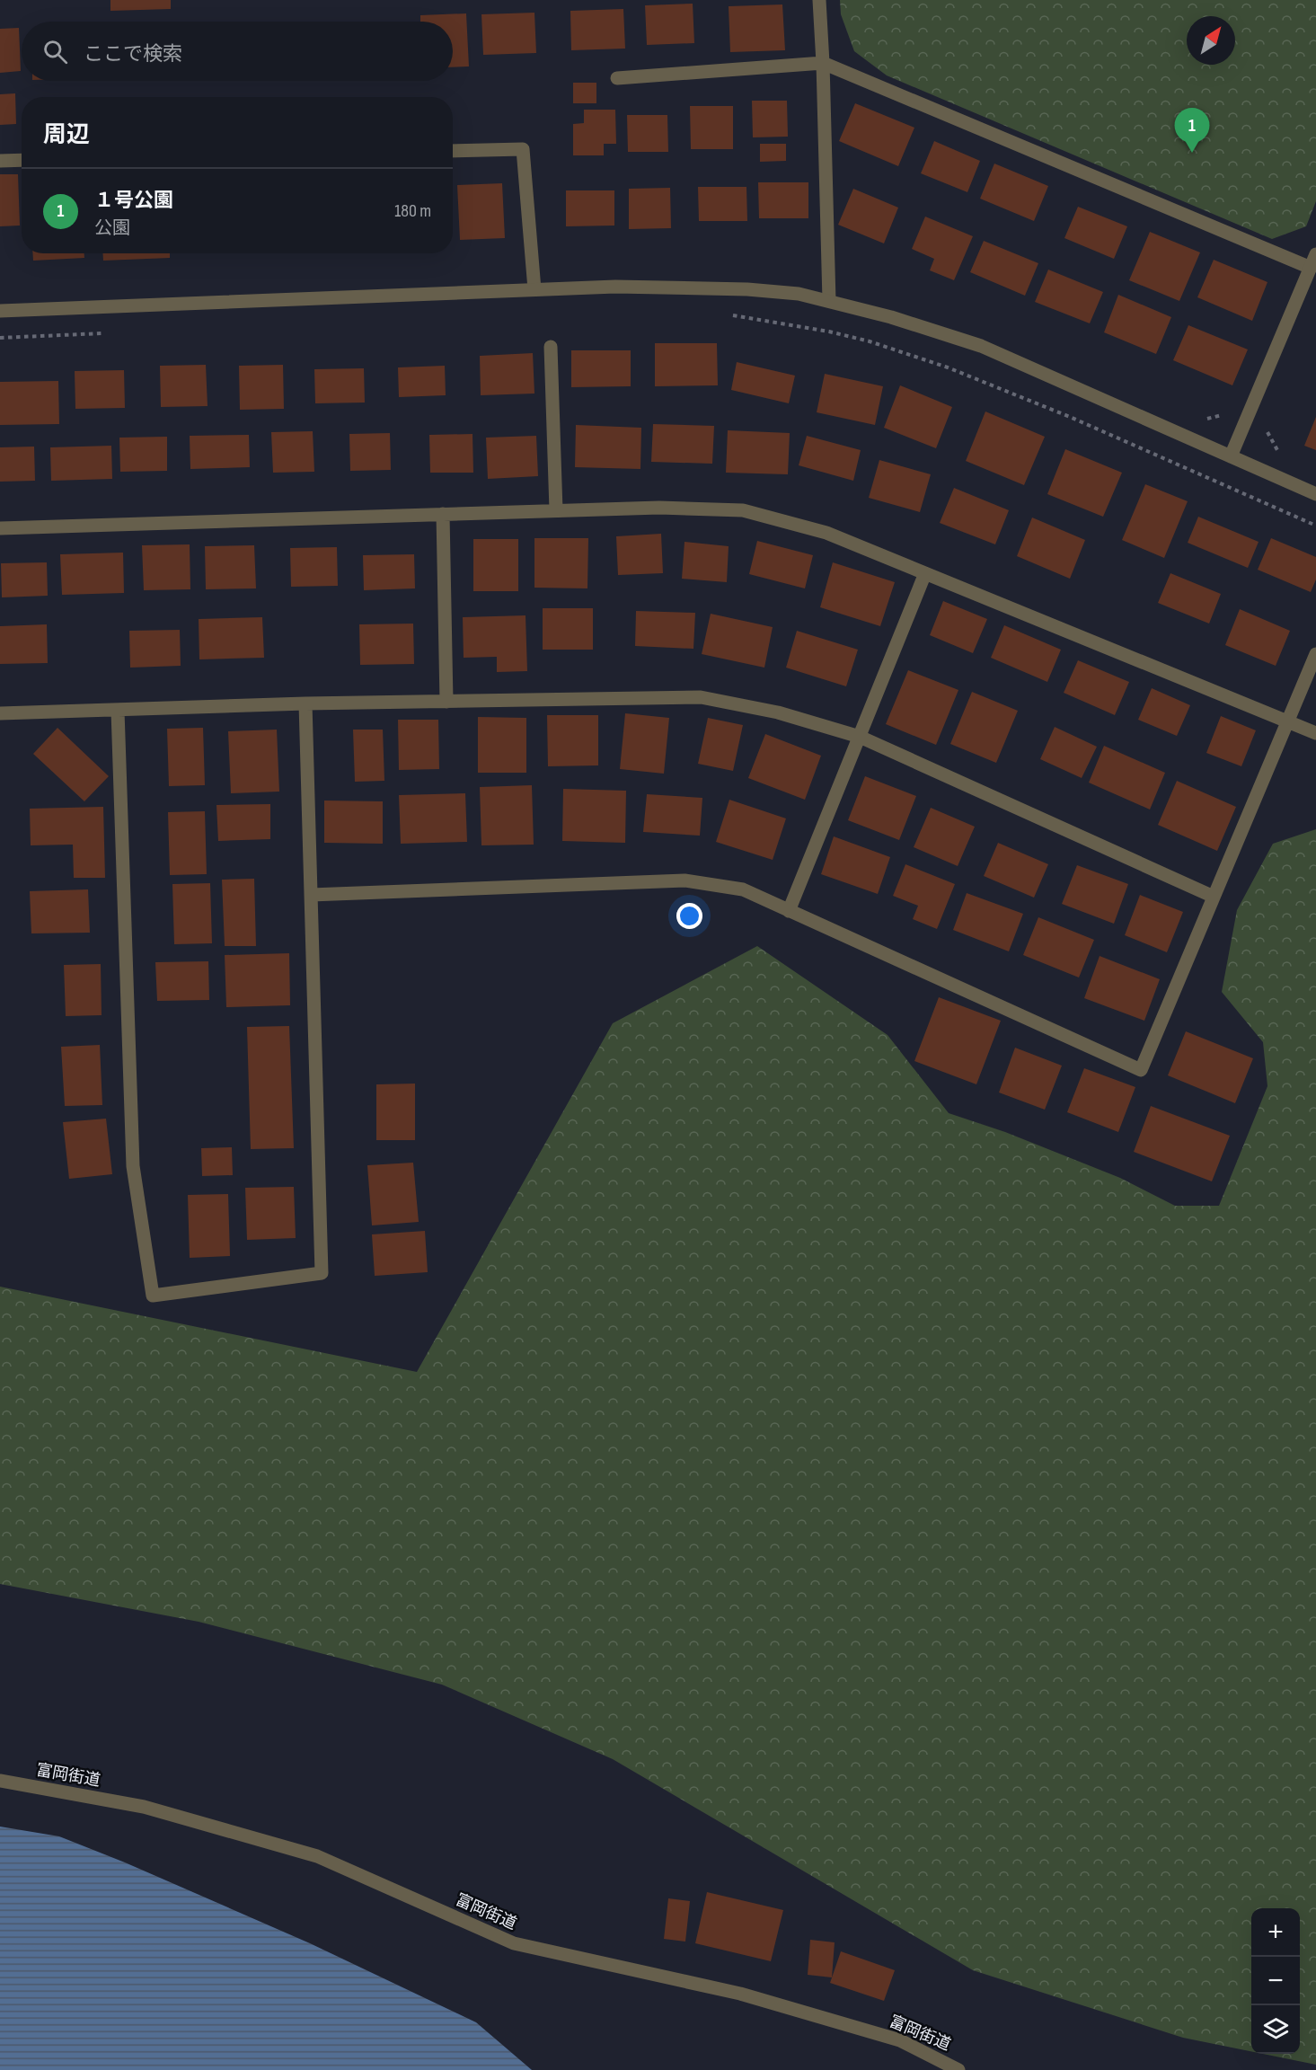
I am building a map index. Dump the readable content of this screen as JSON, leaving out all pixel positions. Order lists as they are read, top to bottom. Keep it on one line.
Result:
{"streets":{"street":["富岡街道"]},"north":"top right","page":{"search":"ここで検索","heading":"周辺","pins":"1","list":[{"mark":"1","name":"１号公園","note":"公園","value":"180 m"}],"map_buttons":["+","−"]}}
